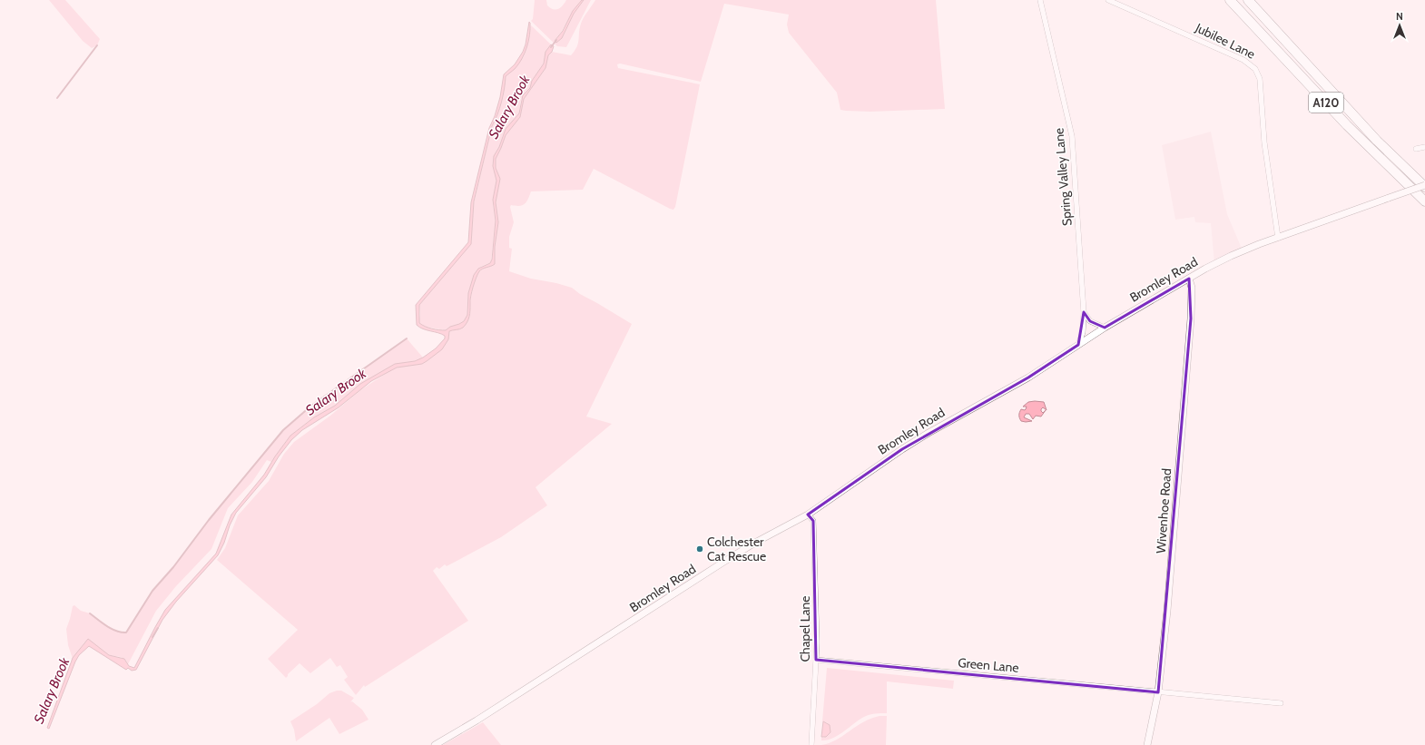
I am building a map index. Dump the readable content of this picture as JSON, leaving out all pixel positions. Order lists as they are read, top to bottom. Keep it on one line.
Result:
{"streets":{"highway":["A120"],"street":["Jubilee Lane","Spring Valley Lane","Bromley Road","Wivenhoe Road","Chapel Lane","Green Lane"]},"crossings":[["Jubilee Lane","Bromley Road"],["A120","Bromley Road"],["Spring Valley Lane","Bromley Road"],["Bromley Road","Wivenhoe Road"],["Bromley Road","Chapel Lane"],["Wivenhoe Road","Green Lane"],["Chapel Lane","Green Lane"]],"water":["Salary Brook"],"places":["Colchester Cat Rescue"],"north":"top"}
